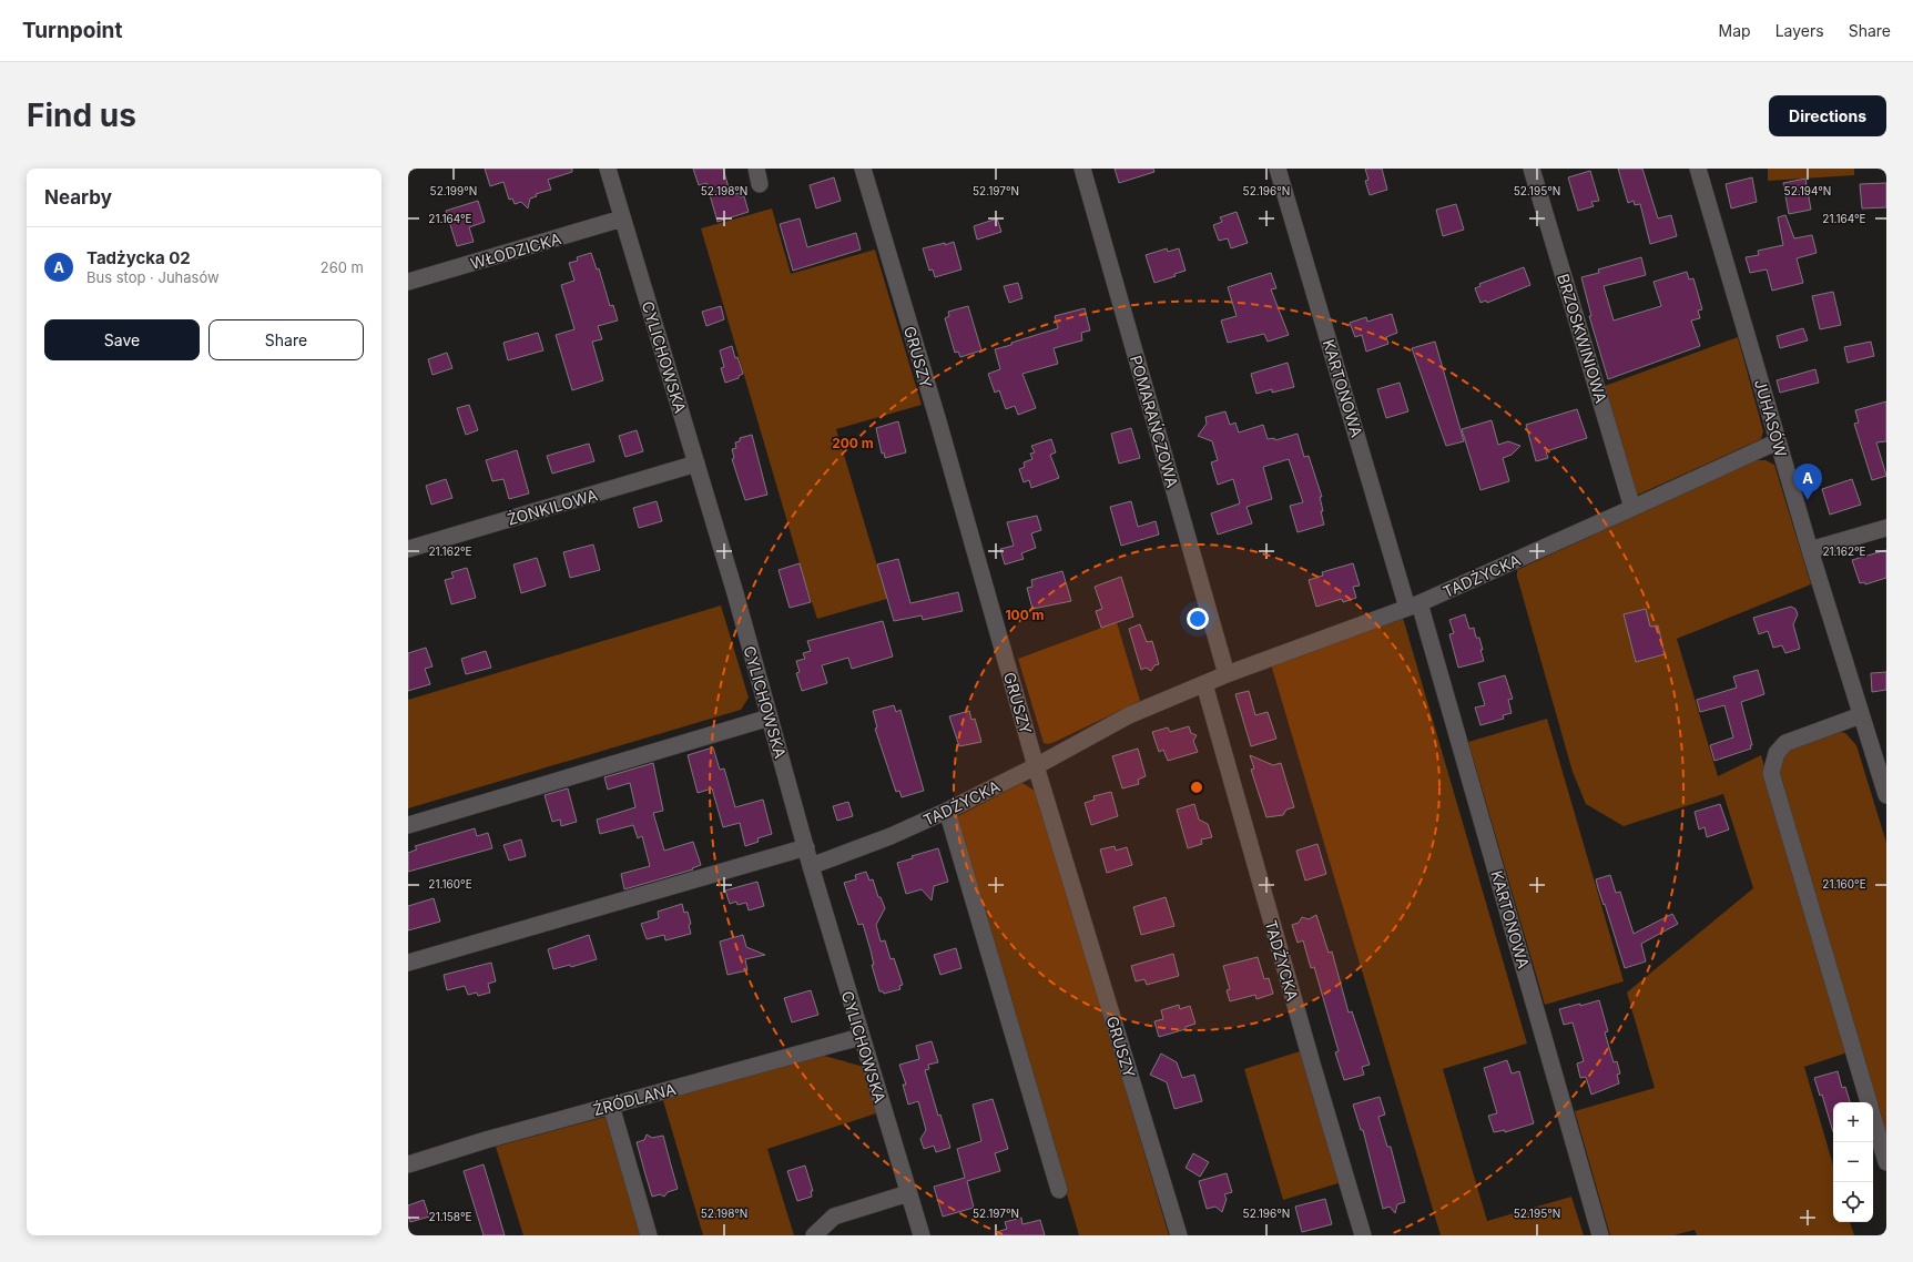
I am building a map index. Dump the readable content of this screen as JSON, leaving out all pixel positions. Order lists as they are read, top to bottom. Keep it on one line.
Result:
{"streets":{"street":["WŁODZICKA","BRZOSKWINIOWA","CYLICHOWSKA","GRUSZY","KARTONOWA","JUHASÓW","POMARAŃCZOWA","ŻONKILOWA","TADŻYCKA","ŹRÓDLANA"]},"crossings":[["WŁODZICKA","CYLICHOWSKA"],["BRZOSKWINIOWA","TADŻYCKA"],["CYLICHOWSKA","ŻONKILOWA"],["CYLICHOWSKA","TADŻYCKA"],["CYLICHOWSKA","ŹRÓDLANA"],["GRUSZY","TADŻYCKA"],["KARTONOWA","TADŻYCKA"],["JUHASÓW","TADŻYCKA"],["POMARAŃCZOWA","TADŻYCKA"]],"page":{"header":"Turnpoint","nav":["Map","Layers","Share"],"buttons":["Directions",["Save","Share"]],"title":"Find us","heading":"Nearby","list":[{"mark":"A","name":"Tadżycka 02","note":"Bus stop · Juhasów","value":"260 m"}],"pins":"A","map_buttons":["+","−"]},"coordinates":["52.199°N","52.198°N","52.197°N","52.196°N","52.195°N","52.194°N","21.164°E","21.162°E","21.160°E","21.158°E"],"rings":["200 m","100 m"]}
